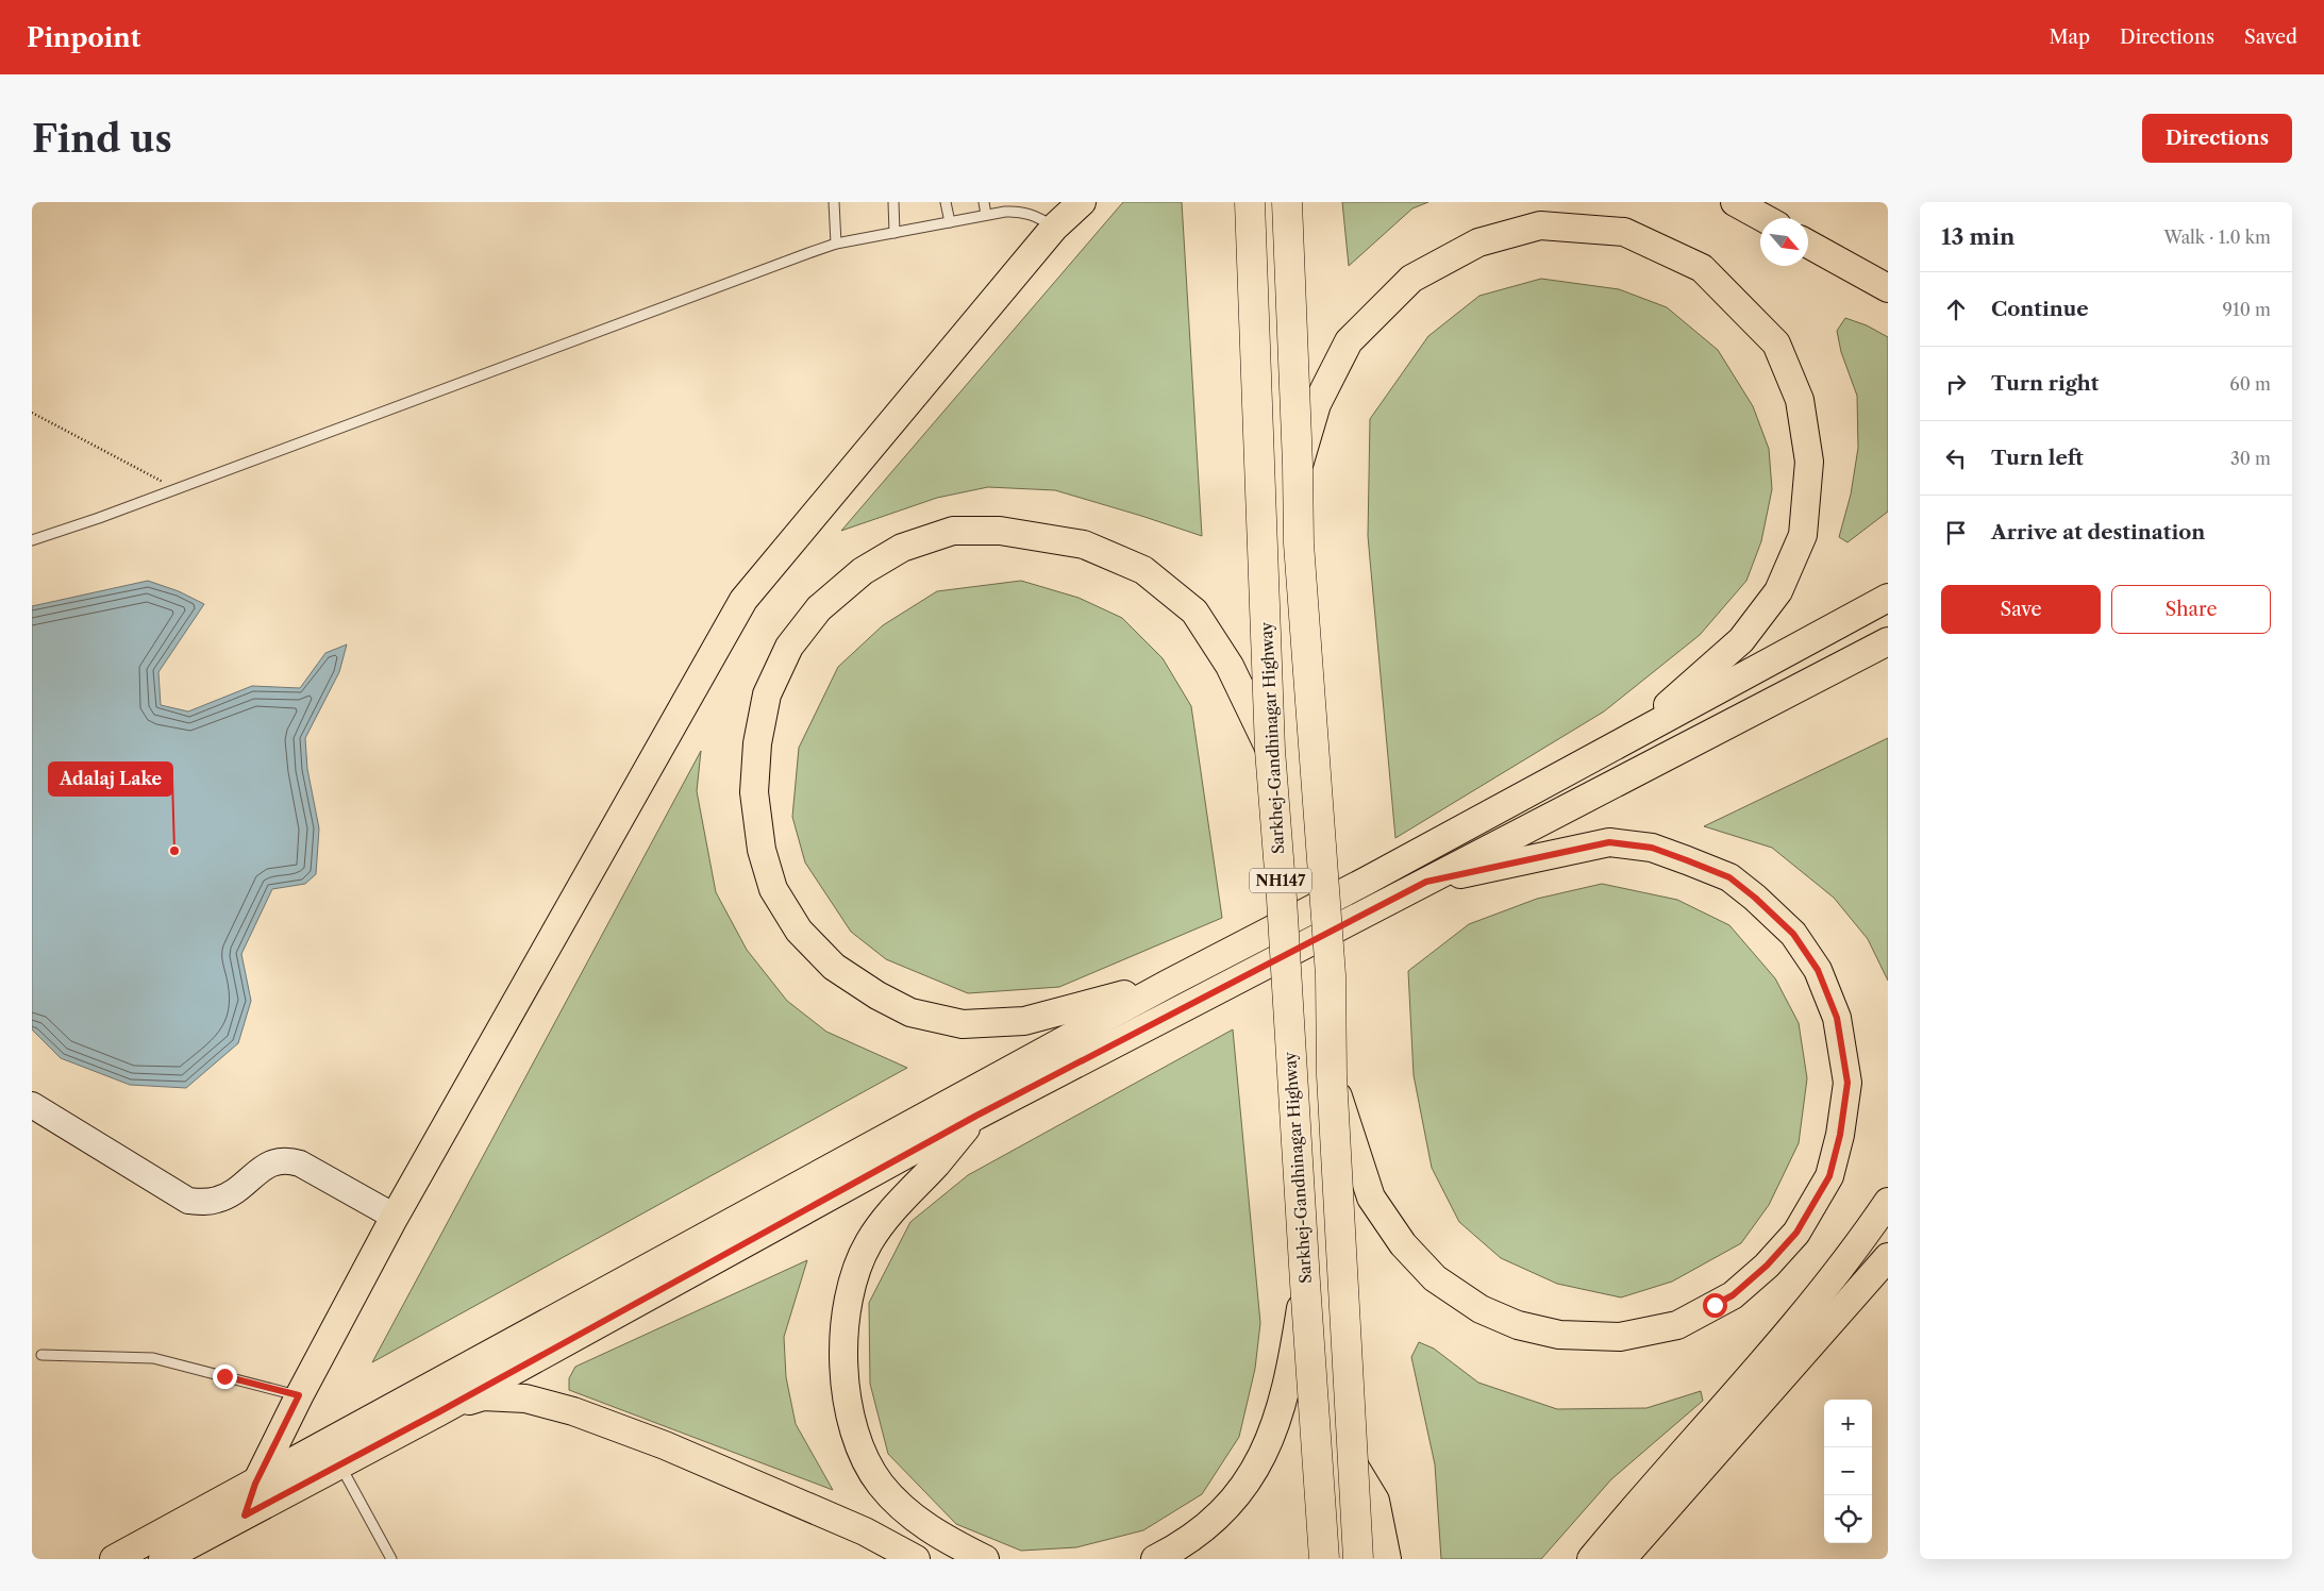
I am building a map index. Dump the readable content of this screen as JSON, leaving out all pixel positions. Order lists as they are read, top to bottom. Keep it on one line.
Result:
{"streets":{"highway":["Sarkhej-Gandhinagar Highway","NH147"]},"places":["Adalaj Lake"],"north":"bottom right","page":{"header":"Pinpoint","nav":["Map","Directions","Saved"],"buttons":["Directions",["Save","Share"]],"title":"Find us","heading":["13 min","Walk · 1.0 km"],"list":[["Continue","910 m"],["Turn right","60 m"],["Turn left","30 m"],"Arrive at destination"],"map_buttons":["+","−"]}}
